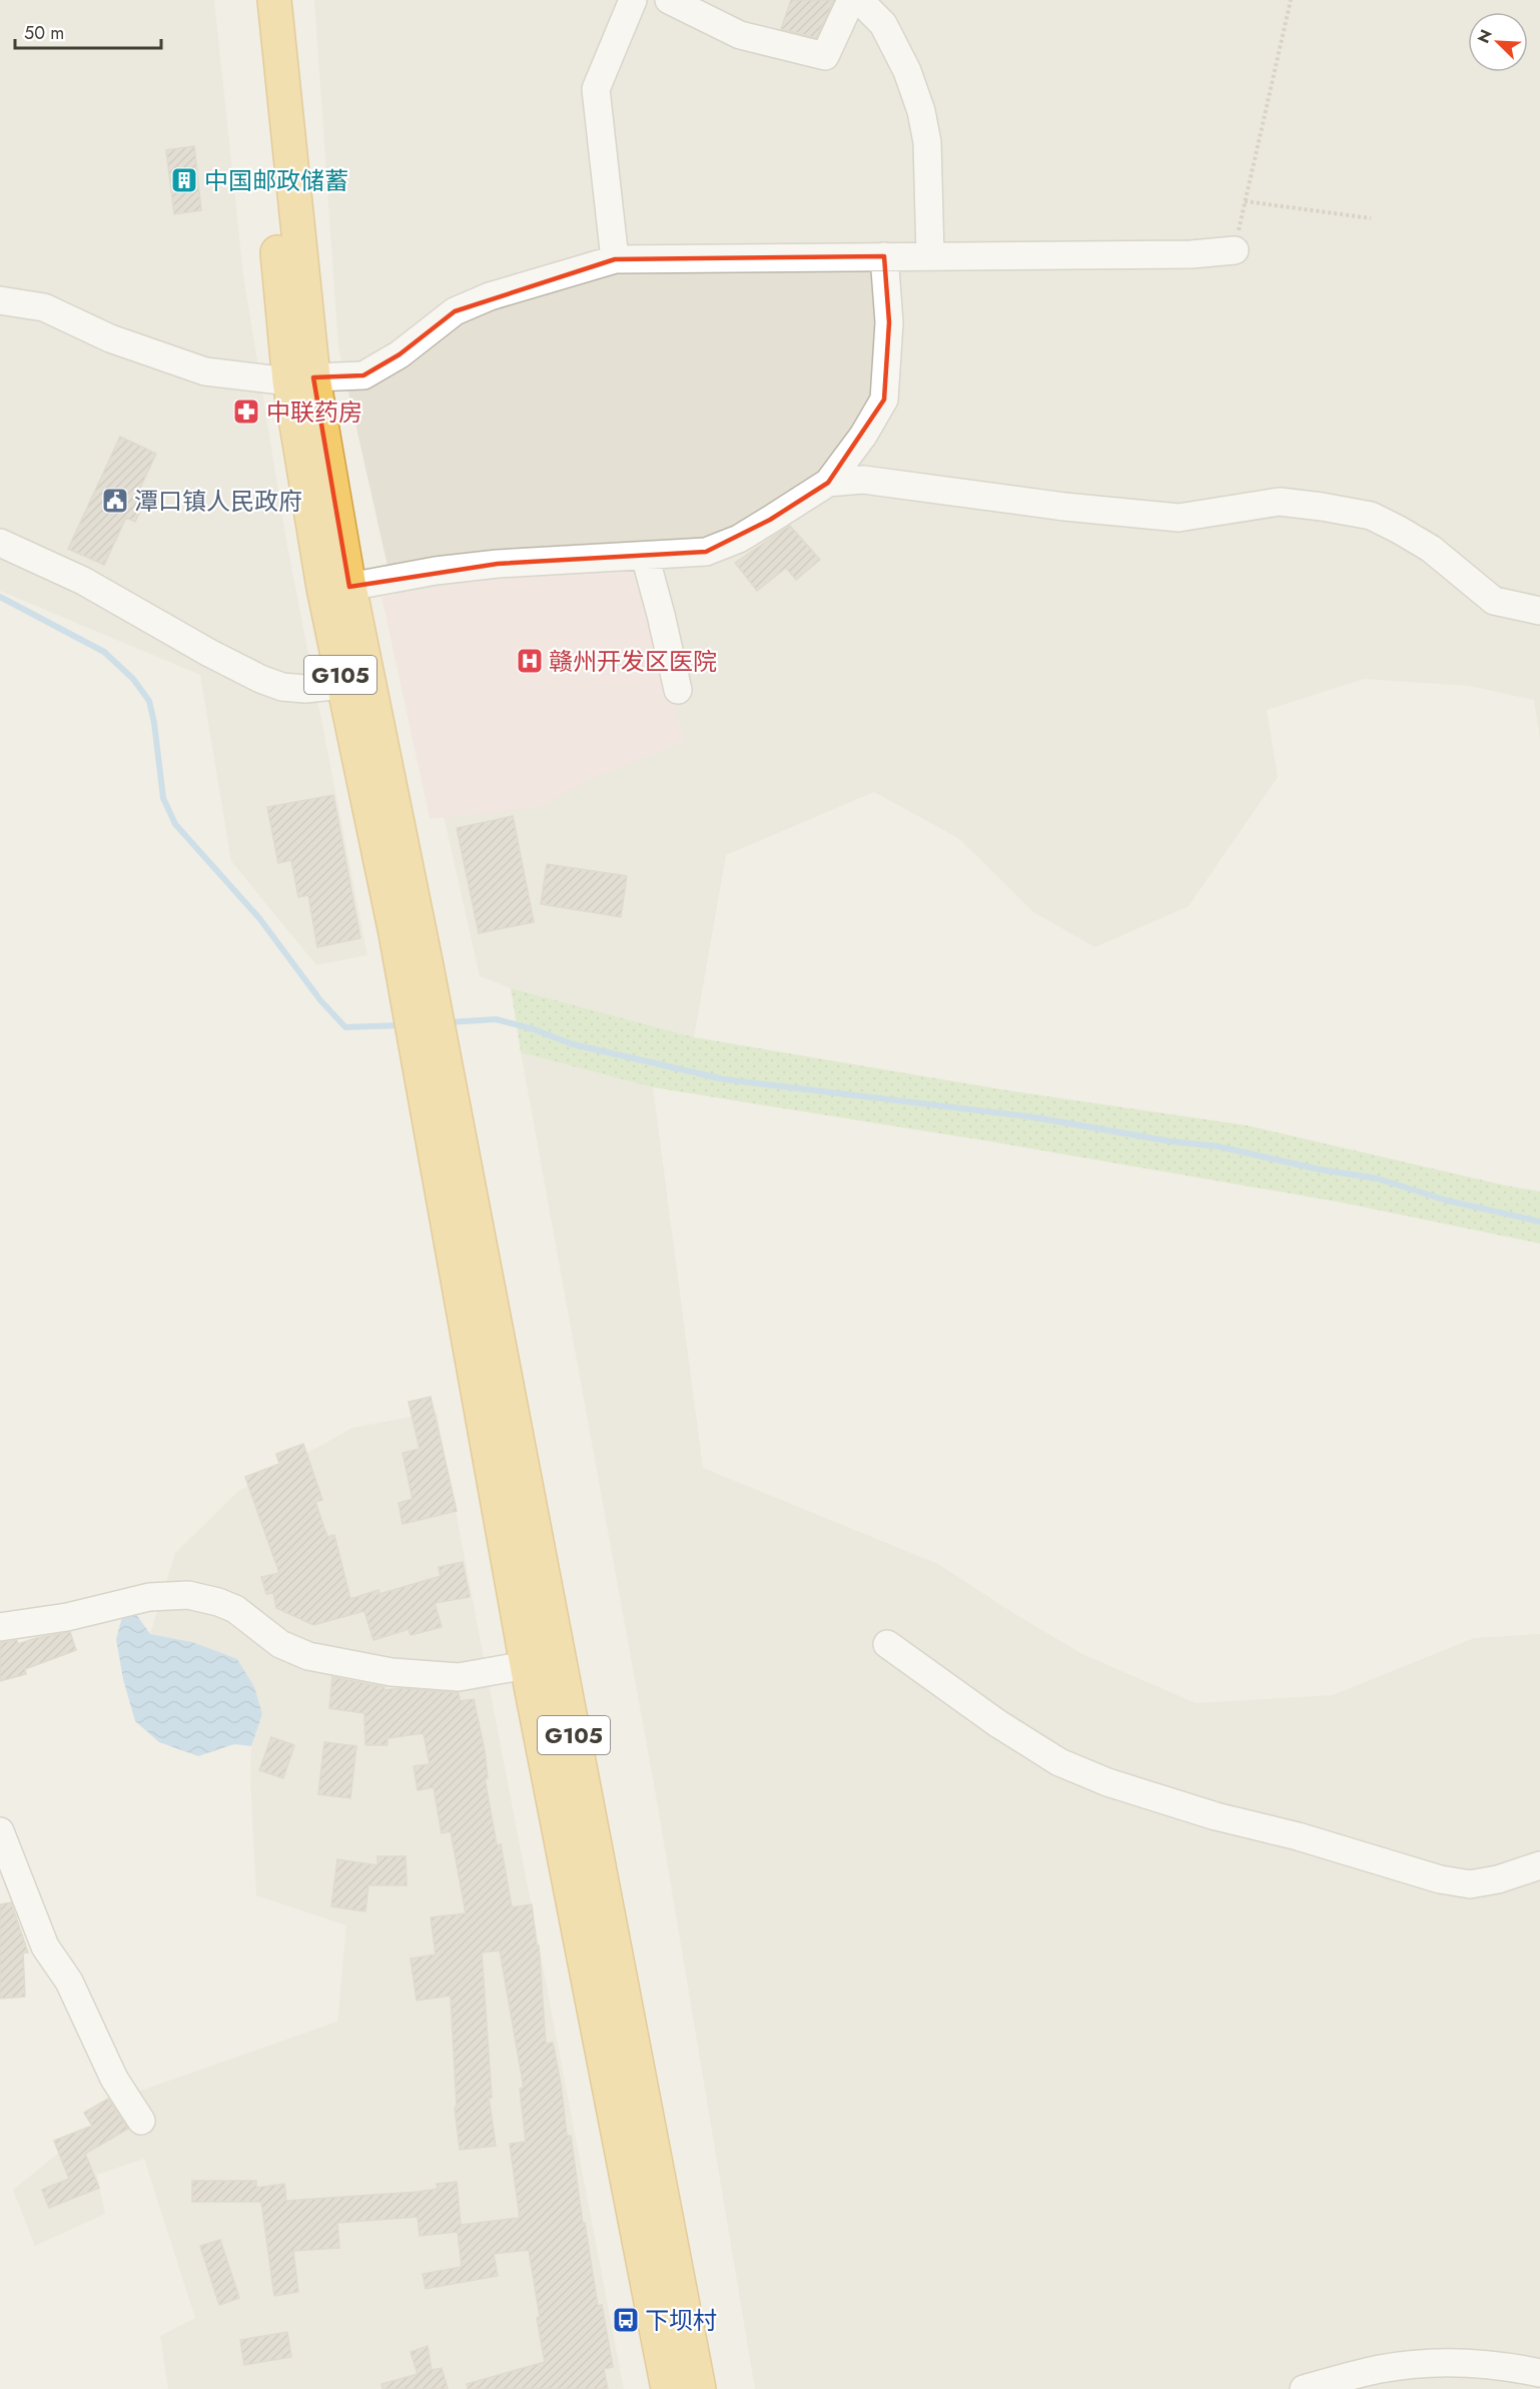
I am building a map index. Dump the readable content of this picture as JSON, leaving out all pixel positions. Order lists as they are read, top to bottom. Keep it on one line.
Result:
{"streets":{"highway":["G105"]},"places":{"building":["中国邮政储蓄"],"pharmacy":["中联药房"],"public building":["潭口镇人民政府"],"hospital":["赣州开发区医院"],"bus stop":["下坝村"]},"scale_bar":"50 m","north":"top left"}
